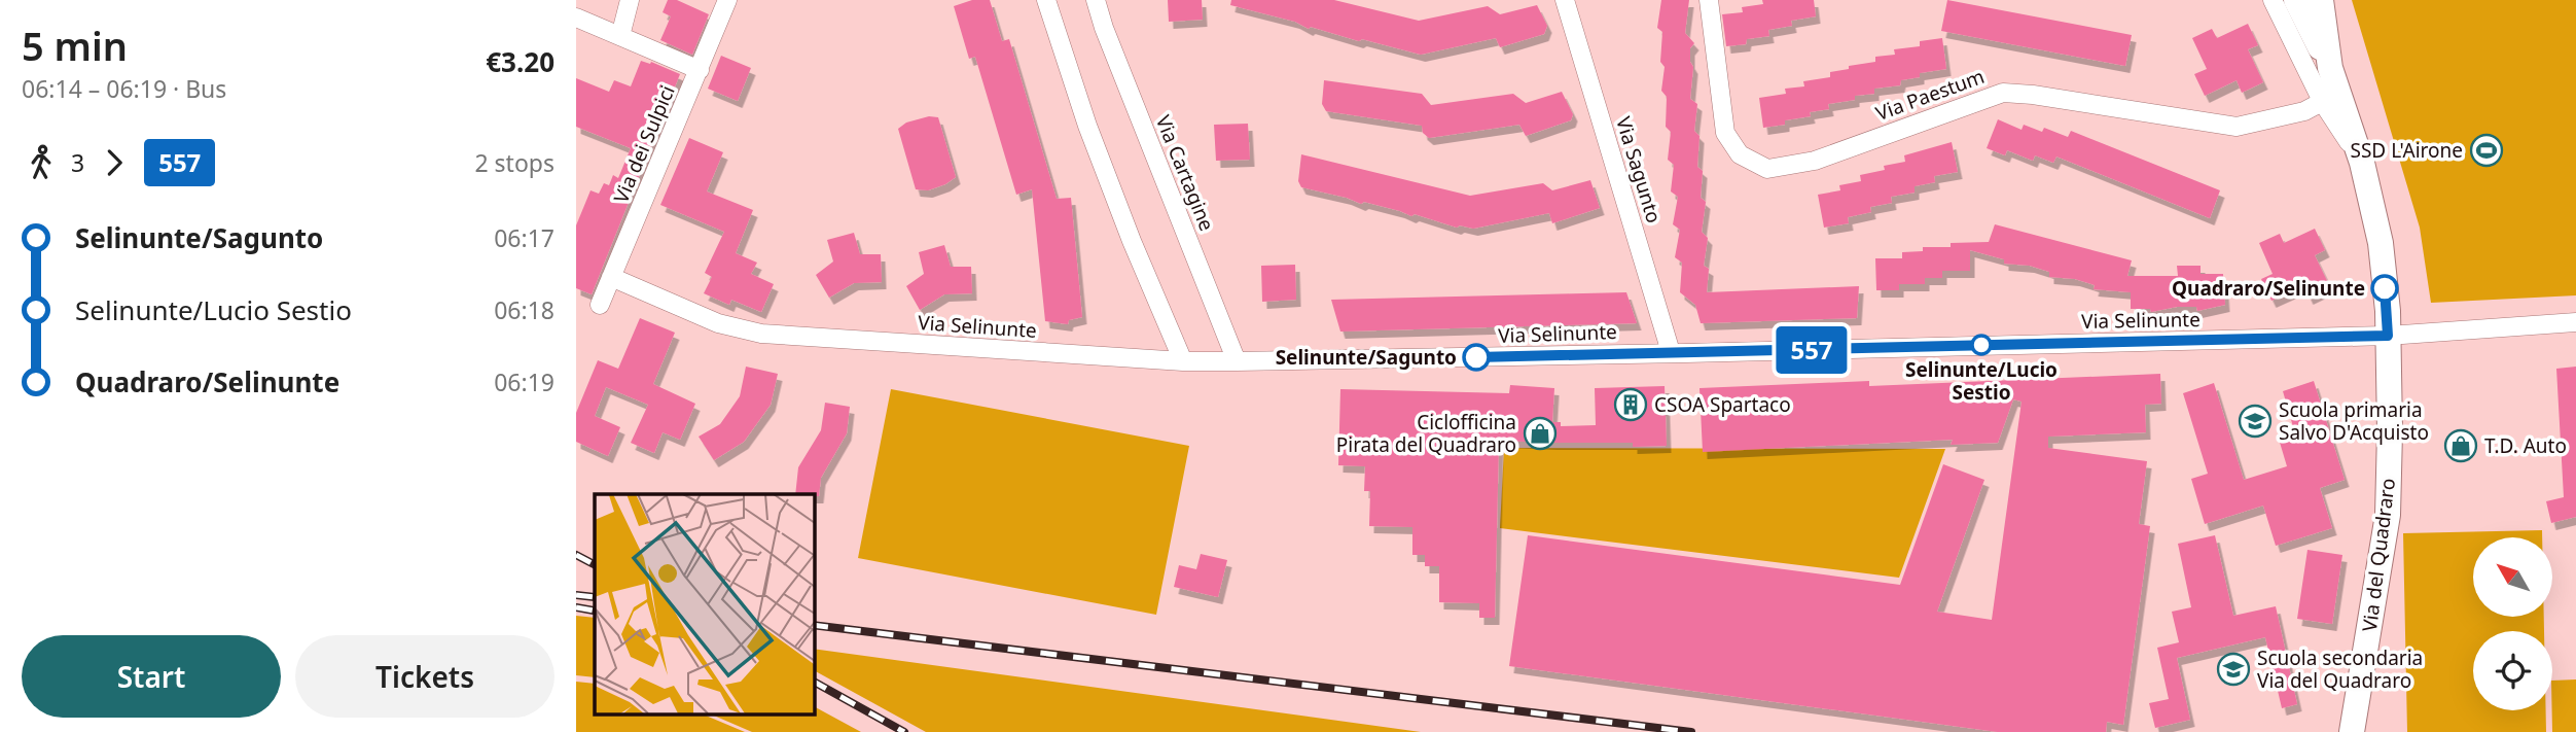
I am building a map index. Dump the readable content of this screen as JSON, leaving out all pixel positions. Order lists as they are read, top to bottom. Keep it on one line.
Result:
{"streets":{"main road":["Via del Quadraro"],"street":["Via Paestum","Via dei Sulpici","Via Sagunto","Via Cartagine","Via Selinunte"]},"crossings":[["Via Paestum","Via del Quadraro"],["Via dei Sulpici","Via Selinunte"],["Via Sagunto","Via Selinunte"],["Via Cartagine","Via Selinunte"],["Via Selinunte","Via del Quadraro"]],"places":{"sports":["SSD L'Airone"],"other":["Quadraro/Selinunte","Selinunte/Lucio Sestio","Selinunte/Sagunto"],"building":["CSOA Spartaco"],"school or university":["Scuola primaria Salvo D'Acquisto","Scuola secondaria Via del Quadraro"],"shop":["Ciclofficina Pirata del Quadraro","T.D. Auto"]},"lines":["bus line 557"],"north":"top left","page":{"heading":["5 min","06:14 – 06:19 · Bus","€3.20"],"on_map":"557","legs":["3","557","2 stops"],"list":[{"name":"Selinunte/Sagunto","value":"06:17"},{"name":"Selinunte/Lucio Sestio","value":"06:18"},{"name":"Quadraro/Selinunte","value":"06:19"}],"buttons":["Start","Tickets"]}}
